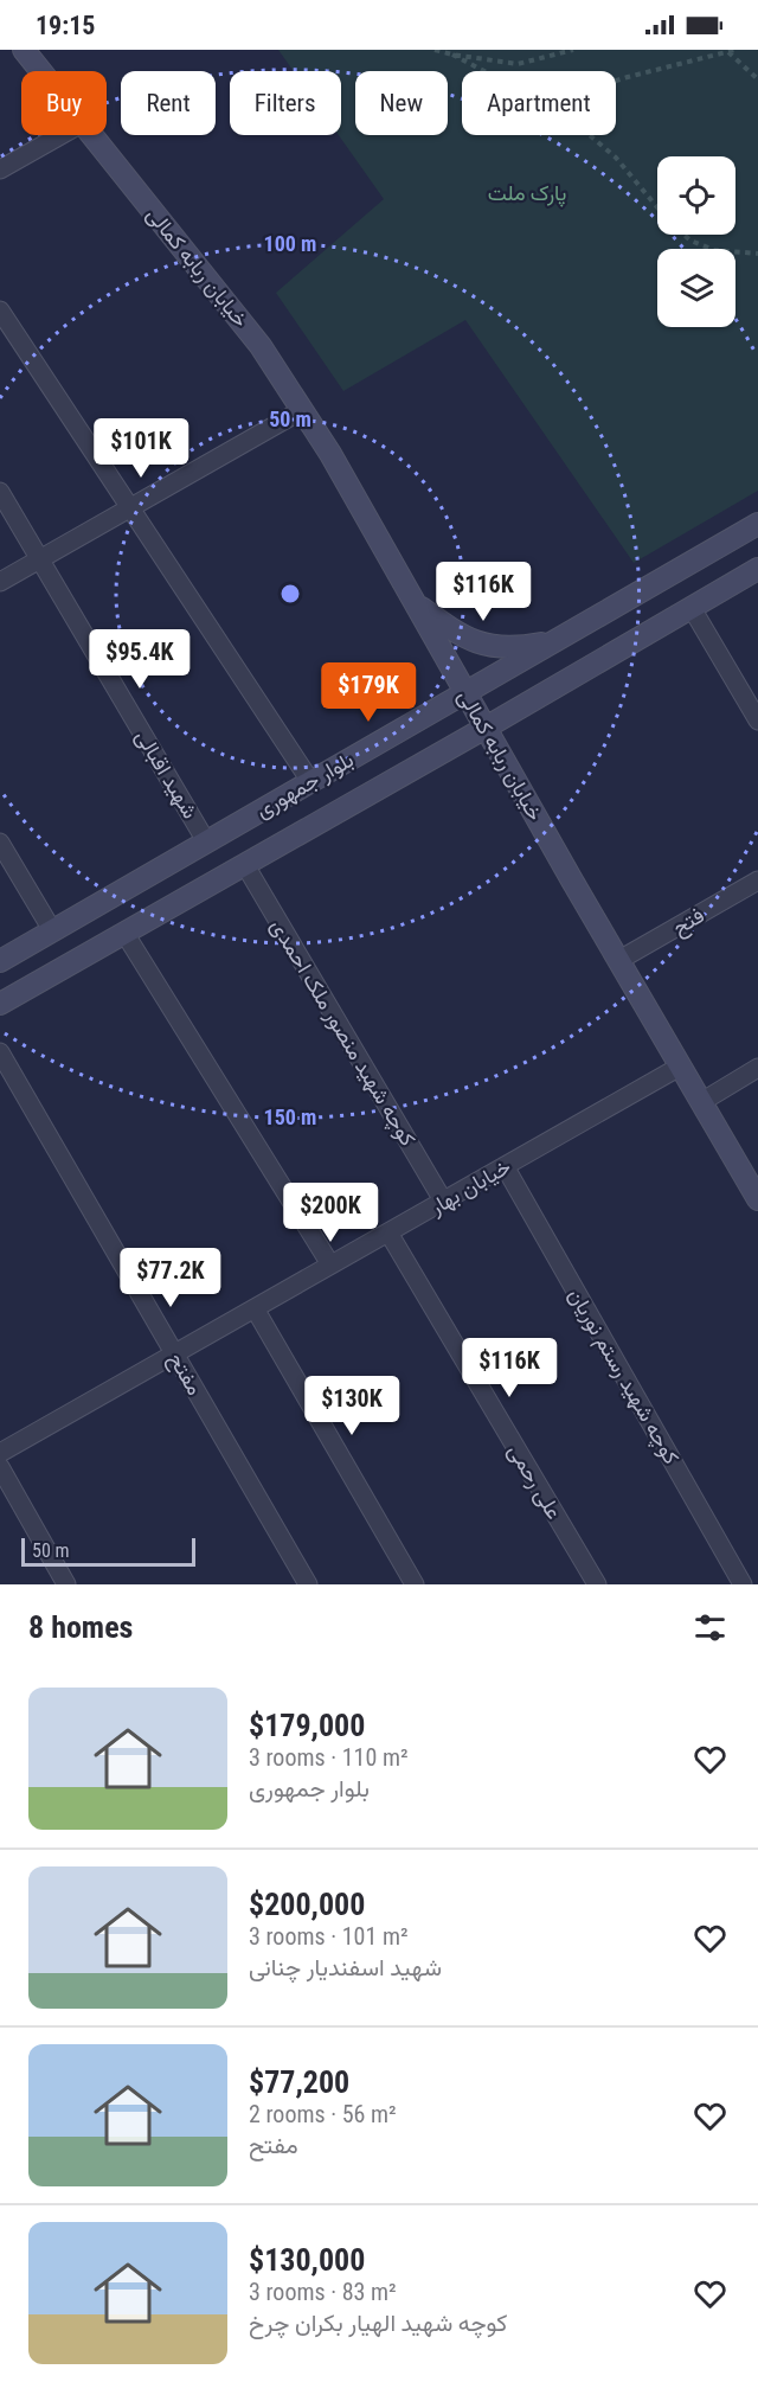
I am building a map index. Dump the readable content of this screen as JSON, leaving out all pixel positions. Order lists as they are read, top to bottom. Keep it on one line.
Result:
{"streets":{"street":["خیابان ربابه کمالی","شهید اقبالی","بلوار جمهوری","فتح","کوچه شهید منصور ملک احمدی","خیابان بهار","مفتح","کوچه شهید رستم نوریان","علی رحمی"]},"crossings":[["خیابان ربابه کمالی","بلوار جمهوری"],["خیابان ربابه کمالی","فتح"],["خیابان ربابه کمالی","خیابان بهار"],["شهید اقبالی","بلوار جمهوری"],["بلوار جمهوری","کوچه شهید منصور ملک احمدی"],["کوچه شهید منصور ملک احمدی","خیابان بهار"],["خیابان بهار","مفتح"],["خیابان بهار","کوچه شهید رستم نوریان"],["خیابان بهار","علی رحمی"]],"parks":["پارک ملت"],"scale_bar":"50 m","page":{"status":"19:15","chip":["Buy","Rent","Filters","New","Apartment"],"price":["$101K","$116K","$95.4K","$179K","$200K","$77.2K","$116K","$130K"],"scale":"50 m","heading":"8 homes","list":[{"name":"$179,000","note":"3 rooms · 110 m² · بلوار جمهوری"},{"name":"$200,000","note":"3 rooms · 101 m² · شهید اسفندیار چنانی"},{"name":"$77,200","note":"2 rooms · 56 m² · مفتح"},{"name":"$130,000","note":"3 rooms · 83 m² · کوچه شهید الهیار بکران چرخ"}]},"rings":["100 m","50 m","150 m"]}
